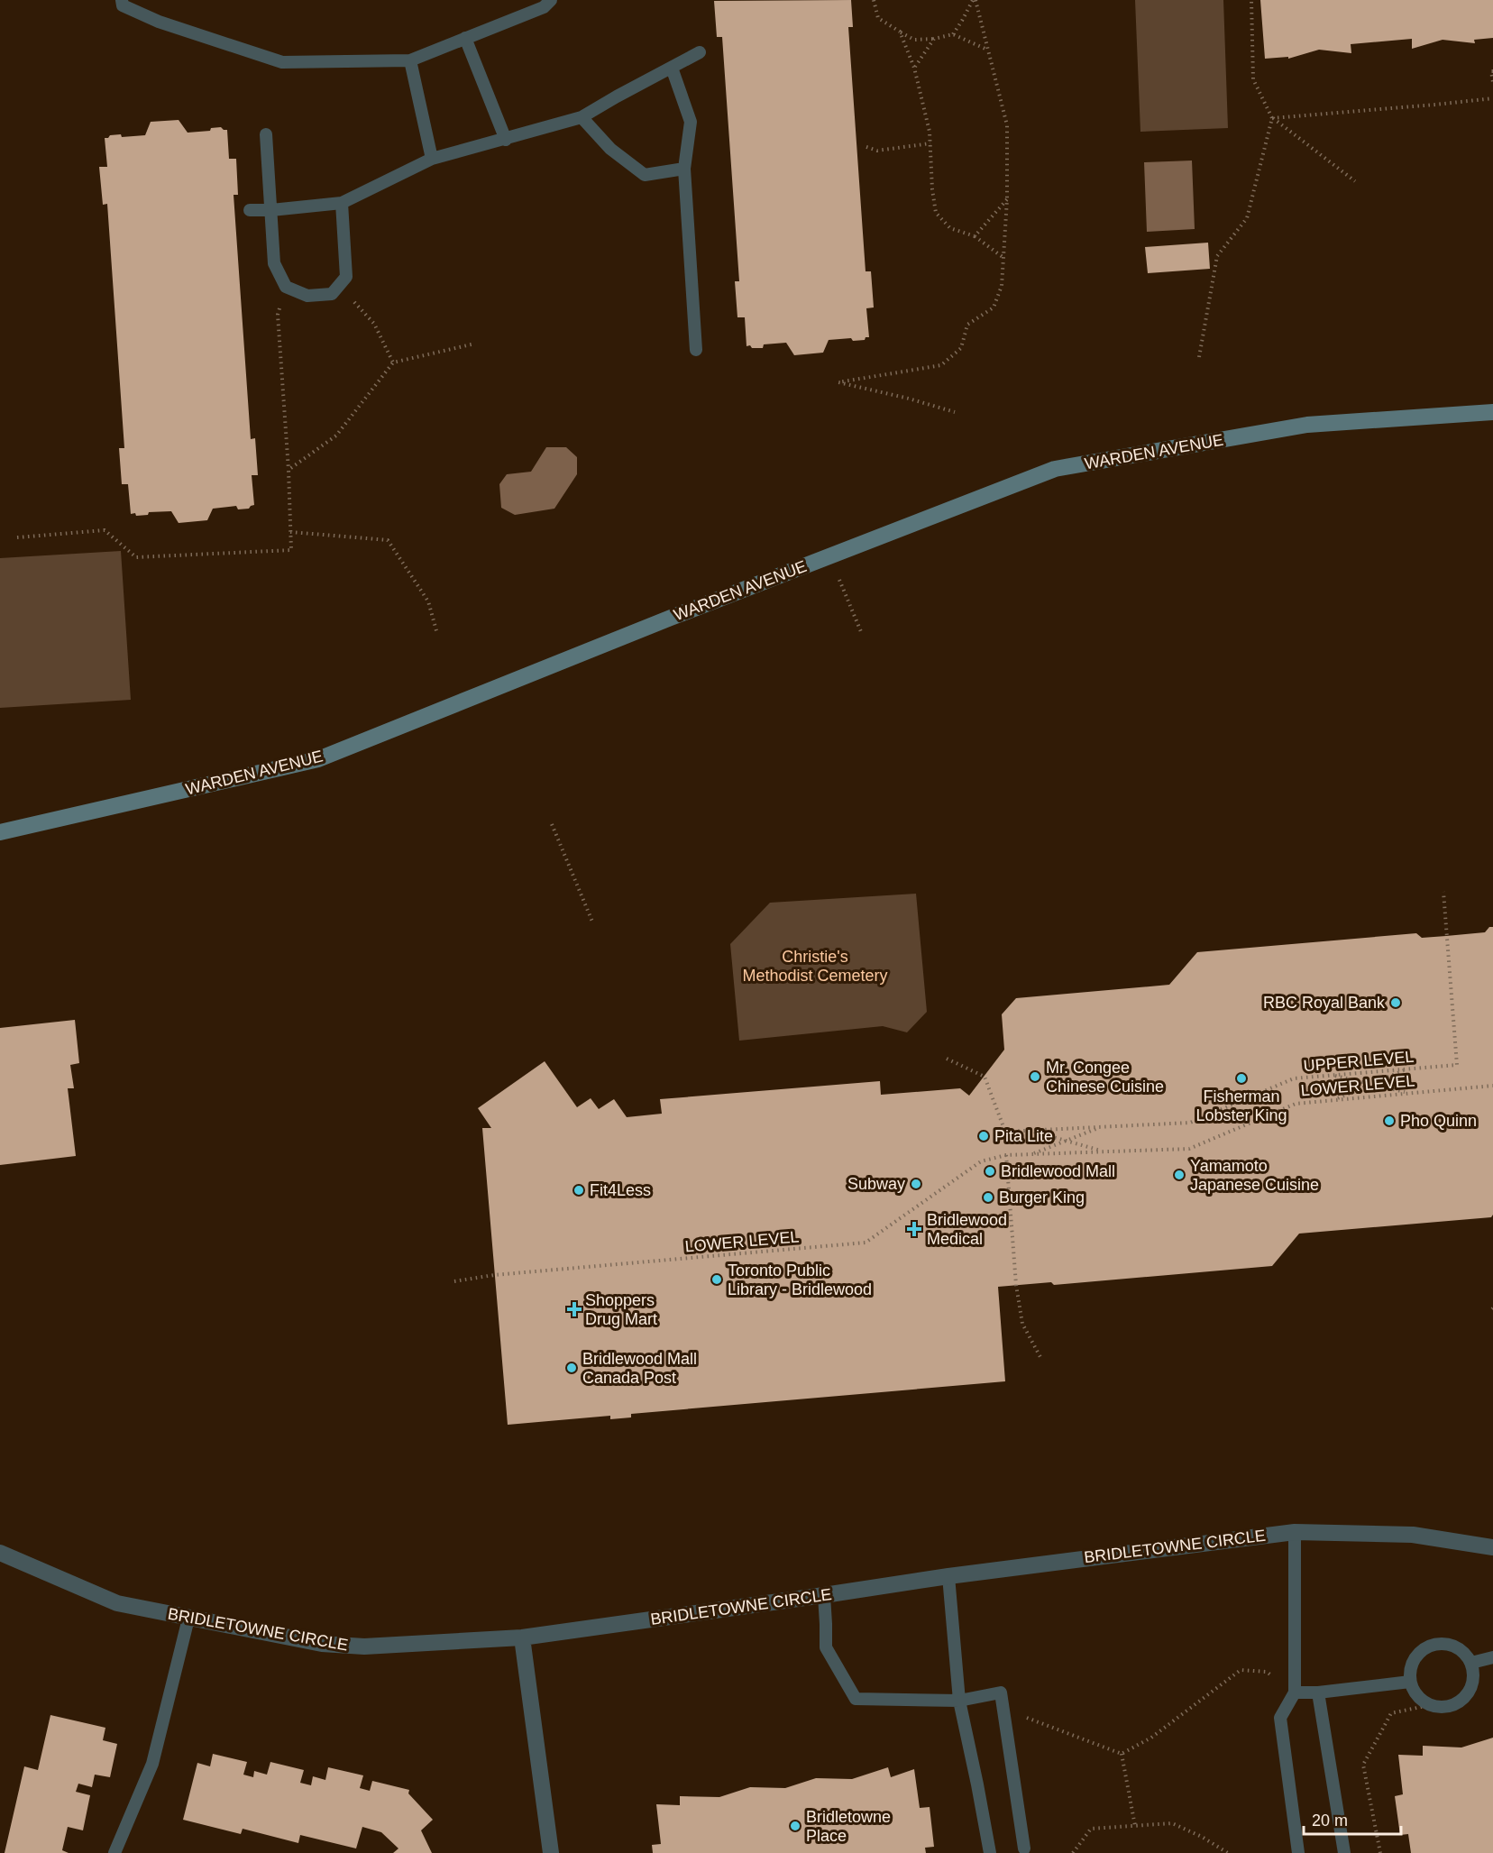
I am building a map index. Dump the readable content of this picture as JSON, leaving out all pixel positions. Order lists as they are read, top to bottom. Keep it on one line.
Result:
{"streets":{"main road":["WARDEN AVENUE"],"street":["BRIDLETOWNE CIRCLE"],"path":["UPPER LEVEL","LOWER LEVEL"]},"parks":["Christie's Methodist Cemetery"],"places":{"other":["RBC Royal Bank","Mr. Congee Chinese Cuisine","Fisherman Lobster King","Pho Quinn","Pita Lite","Bridlewood Mall","Yamamoto Japanese Cuisine","Subway","Fit4Less","Burger King","Toronto Public Library - Bridlewood","Bridlewood Mall Canada Post","Bridletowne Place"],"health":["Bridlewood Medical","Shoppers Drug Mart"]},"scale_bar":"20 m"}
